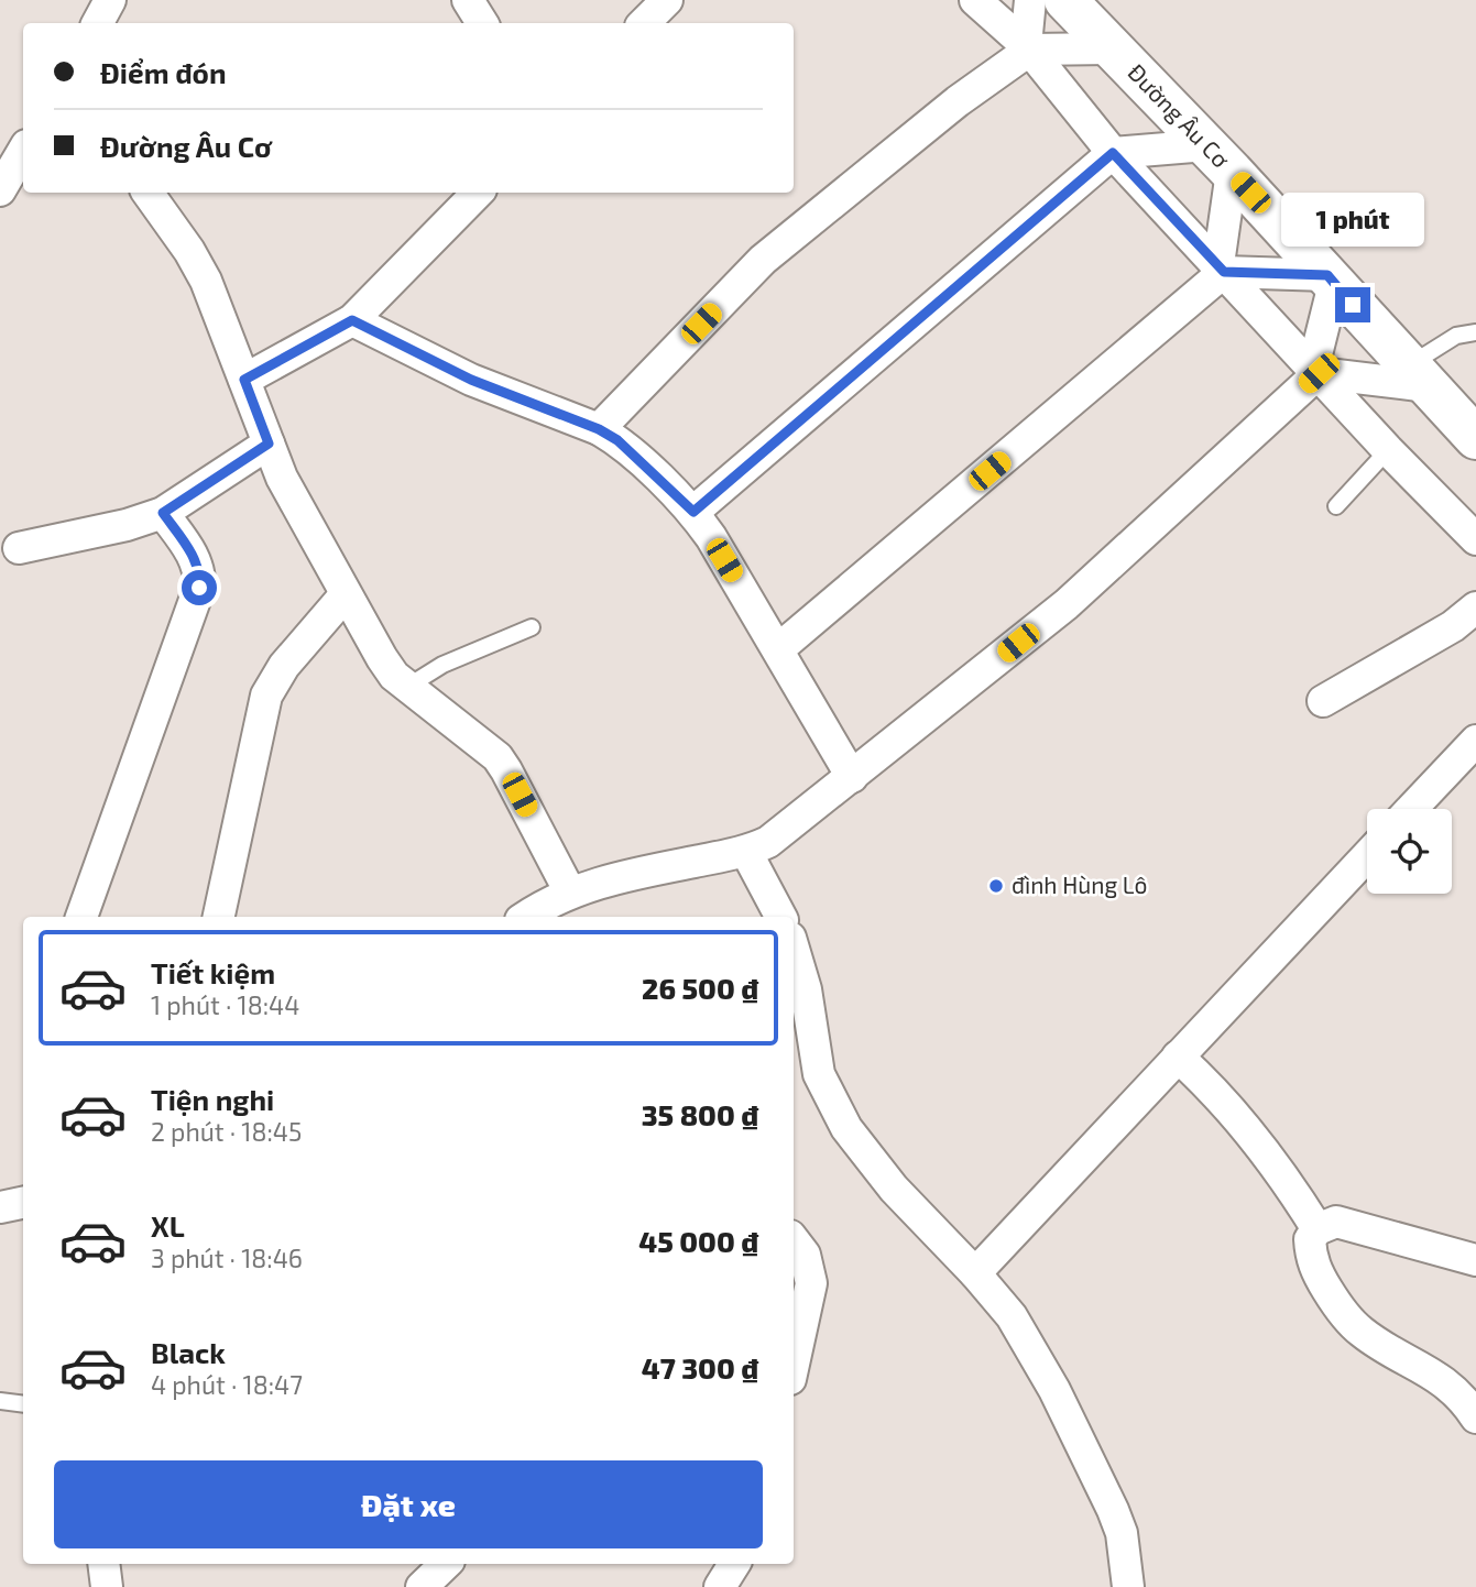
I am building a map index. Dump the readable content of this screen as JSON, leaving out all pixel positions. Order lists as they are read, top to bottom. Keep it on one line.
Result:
{"streets":{"main road":["Đường Âu Cơ"]},"places":["đình Hùng Lô"],"page":{"banner":["Điểm đón","Đường Âu Cơ"],"bubble":"1 phút","list":[{"name":"Tiết kiệm","note":"1 phút · 18:44","value":"26 500 ₫"},{"name":"Tiện nghi","note":"2 phút · 18:45","value":"35 800 ₫"},{"name":"XL","note":"3 phút · 18:46","value":"45 000 ₫"},{"name":"Black","note":"4 phút · 18:47","value":"47 300 ₫"}],"buttons":"Đặt xe"}}
